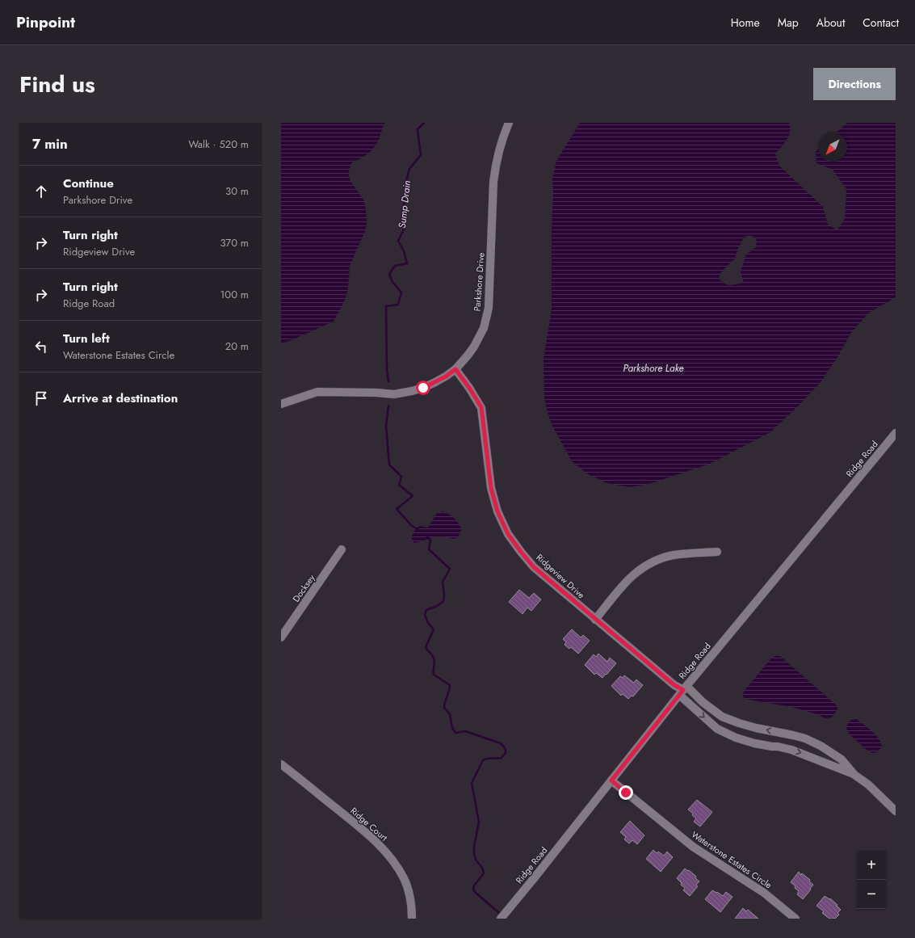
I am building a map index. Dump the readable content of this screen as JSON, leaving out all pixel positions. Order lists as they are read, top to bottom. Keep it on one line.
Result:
{"streets":{"street":["Parkshore Drive","Ridge Road","Ridgeview Drive","Docksey","Ridge Court","Waterstone Estates Circle"]},"crossings":[["Parkshore Drive","Ridgeview Drive"],["Ridge Road","Ridgeview Drive"],["Ridge Road","Waterstone Estates Circle"]],"water":["Sump Drain","Parkshore Lake"],"north":"bottom left","page":{"header":"Pinpoint","nav":["Home","Map","About","Contact"],"title":"Find us","buttons":"Directions","heading":["7 min","Walk · 520 m"],"list":[["Continue","Parkshore Drive","30 m"],["Turn right","Ridgeview Drive","370 m"],["Turn right","Ridge Road","100 m"],["Turn left","Waterstone Estates Circle","20 m"],"Arrive at destination"],"map_buttons":["+","−"]}}
